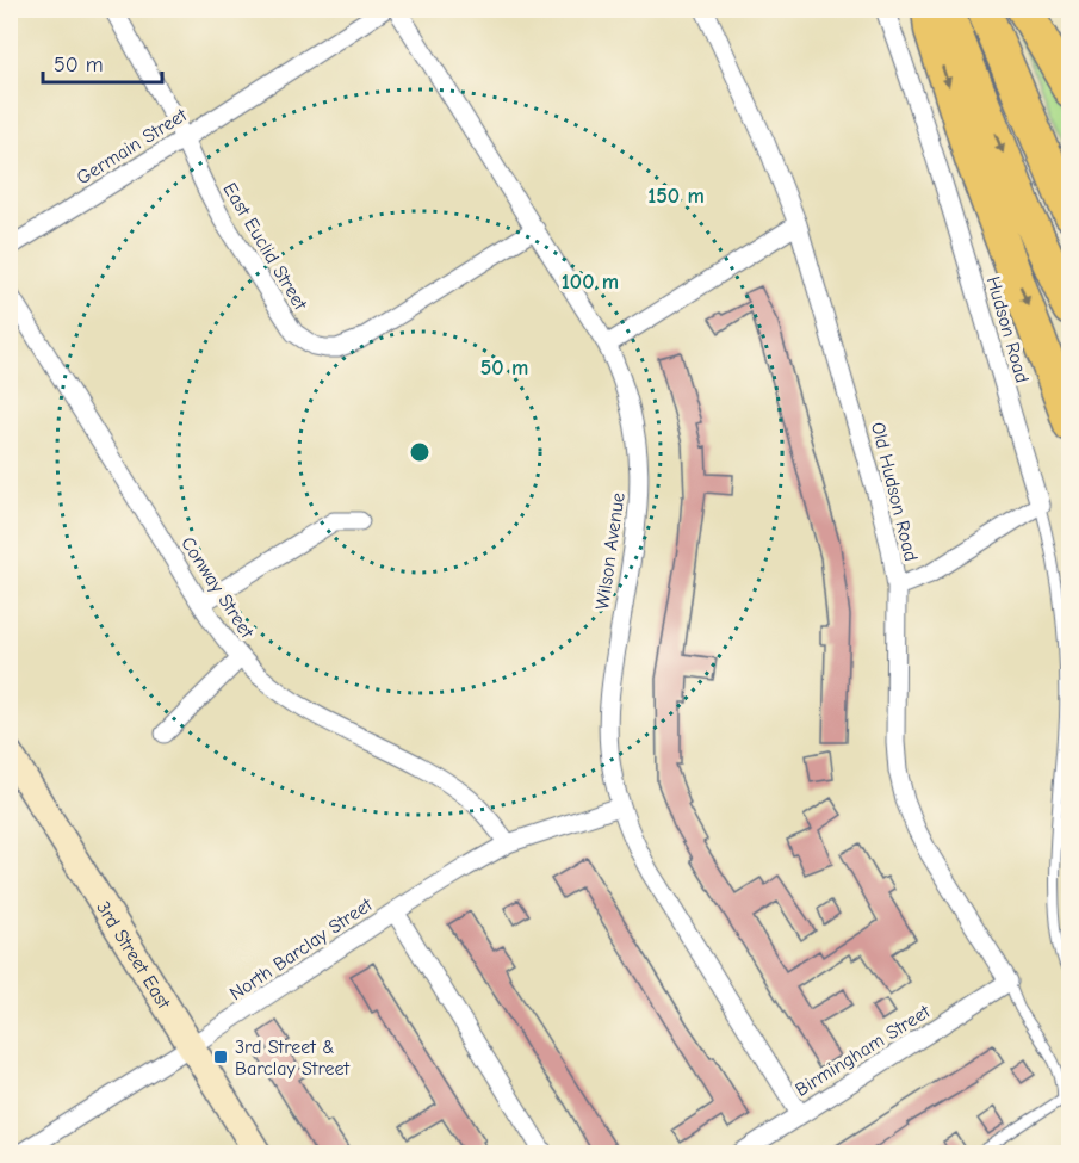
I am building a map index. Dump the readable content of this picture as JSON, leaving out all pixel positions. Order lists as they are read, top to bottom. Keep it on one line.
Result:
{"streets":{"street":["Germain Street","East Euclid Street","Hudson Road","Old Hudson Road","Wilson Avenue","Conway Street","North Barclay Street","3rd Street East","Birmingham Street"]},"crossings":[["Germain Street","East Euclid Street"],["East Euclid Street","Wilson Avenue"],["Old Hudson Road","Birmingham Street"],["Wilson Avenue","North Barclay Street"],["Wilson Avenue","Birmingham Street"],["Conway Street","North Barclay Street"],["North Barclay Street","3rd Street East"]],"places":{"transit":["3rd Street & Barclay Street"]},"scale_bar":"50 m","rings":["150 m","100 m","50 m"]}
